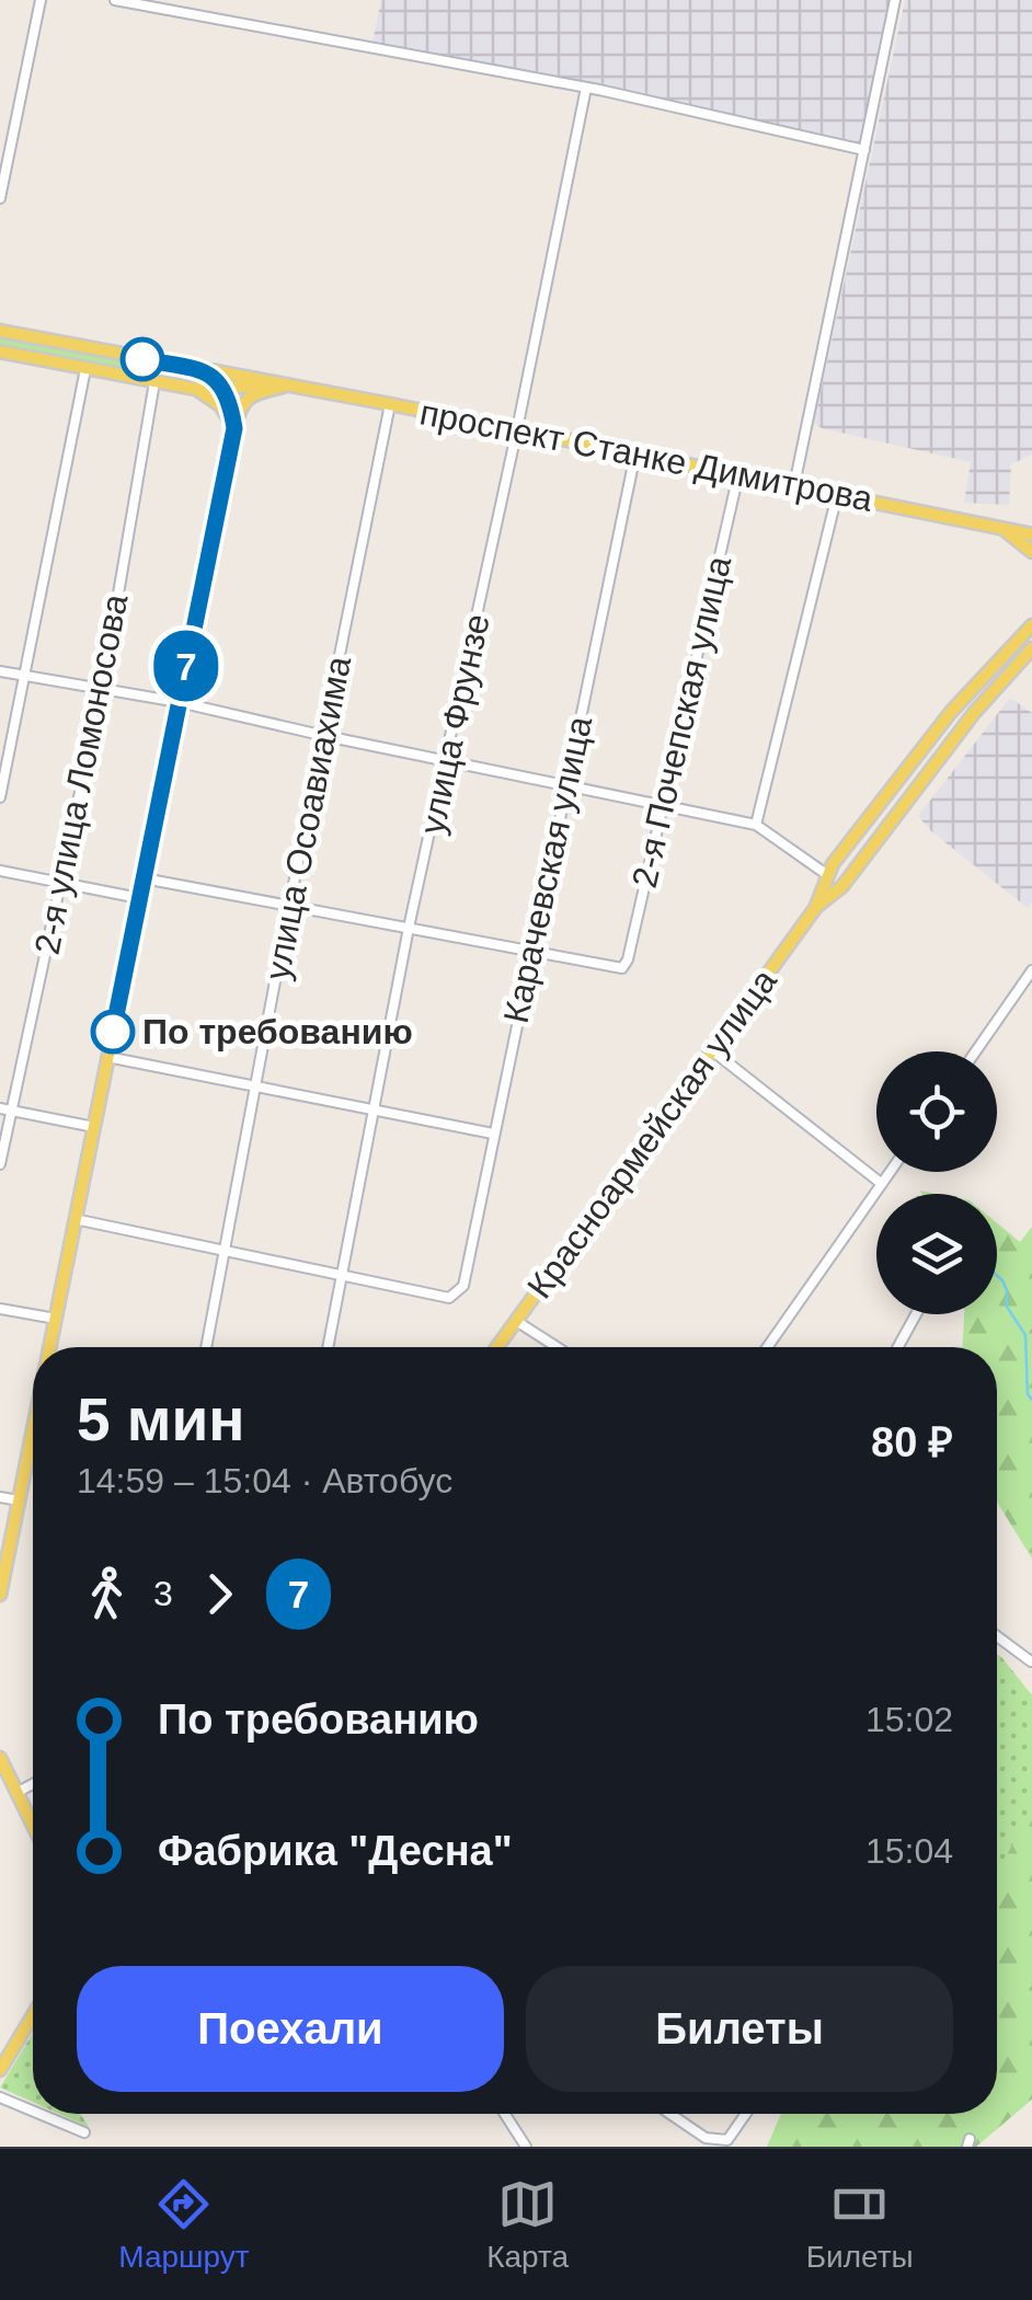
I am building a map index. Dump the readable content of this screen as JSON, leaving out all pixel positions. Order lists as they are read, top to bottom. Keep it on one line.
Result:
{"streets":{"main road":["проспект Станке Димитрова","Красноармейская улица"],"street":["2-я Почепская улица","улица Фрунзе","2-я улица Ломоносова","улица Осоавиахима","Карачевская улица"]},"crossings":[["проспект Станке Димитрова","2-я Почепская улица"],["проспект Станке Димитрова","улица Фрунзе"],["проспект Станке Димитрова","2-я улица Ломоносова"],["проспект Станке Димитрова","улица Осоавиахима"],["проспект Станке Димитрова","Карачевская улица"],["2-я Почепская улица","Карачевская улица"],["улица Фрунзе","Карачевская улица"]],"places":["По требованию"],"lines":["bus line 7"],"page":{"on_map":"7","heading":["5 мин","14:59 – 15:04 · Автобус","80 ₽"],"legs":["3","7"],"list":[{"name":"По требованию","value":"15:02"},{"name":"Фабрика \"Десна\"","value":"15:04"}],"buttons":["Поехали","Билеты"],"tabs":["Маршрут","Карта","Билеты"]}}
